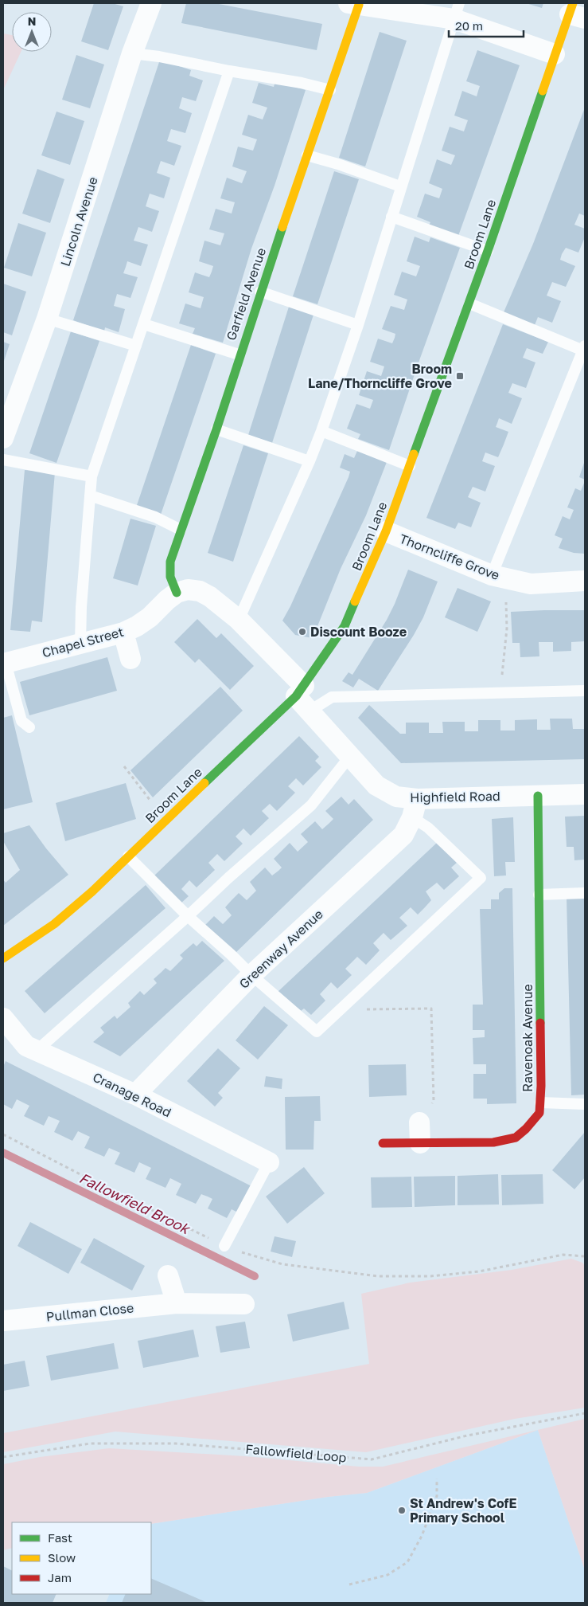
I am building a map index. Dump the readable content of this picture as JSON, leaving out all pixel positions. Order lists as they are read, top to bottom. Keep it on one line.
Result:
{"streets":{"main road":["Broom Lane","Garfield Avenue","Ravenoak Avenue"],"street":["Lincoln Avenue","Thorncliffe Grove","Chapel Street","Highfield Road","Greenway Avenue","Cranage Road","Pullman Close"],"path":["Fallowfield Loop"]},"crossings":[["Broom Lane","Thorncliffe Grove"],["Broom Lane","Highfield Road"],["Garfield Avenue","Chapel Street"],["Highfield Road","Greenway Avenue"],["Highfield Road","Ravenoak Avenue"],["Greenway Avenue","Cranage Road"]],"water":["Fallowfield Brook"],"places":{"transit":["Broom Lane/Thorncliffe Grove"],"other":["Discount Booze","St Andrew's CofE Primary School"]},"legend":["Fast","Slow","Jam"],"scale_bar":"20 m","north":"top"}
